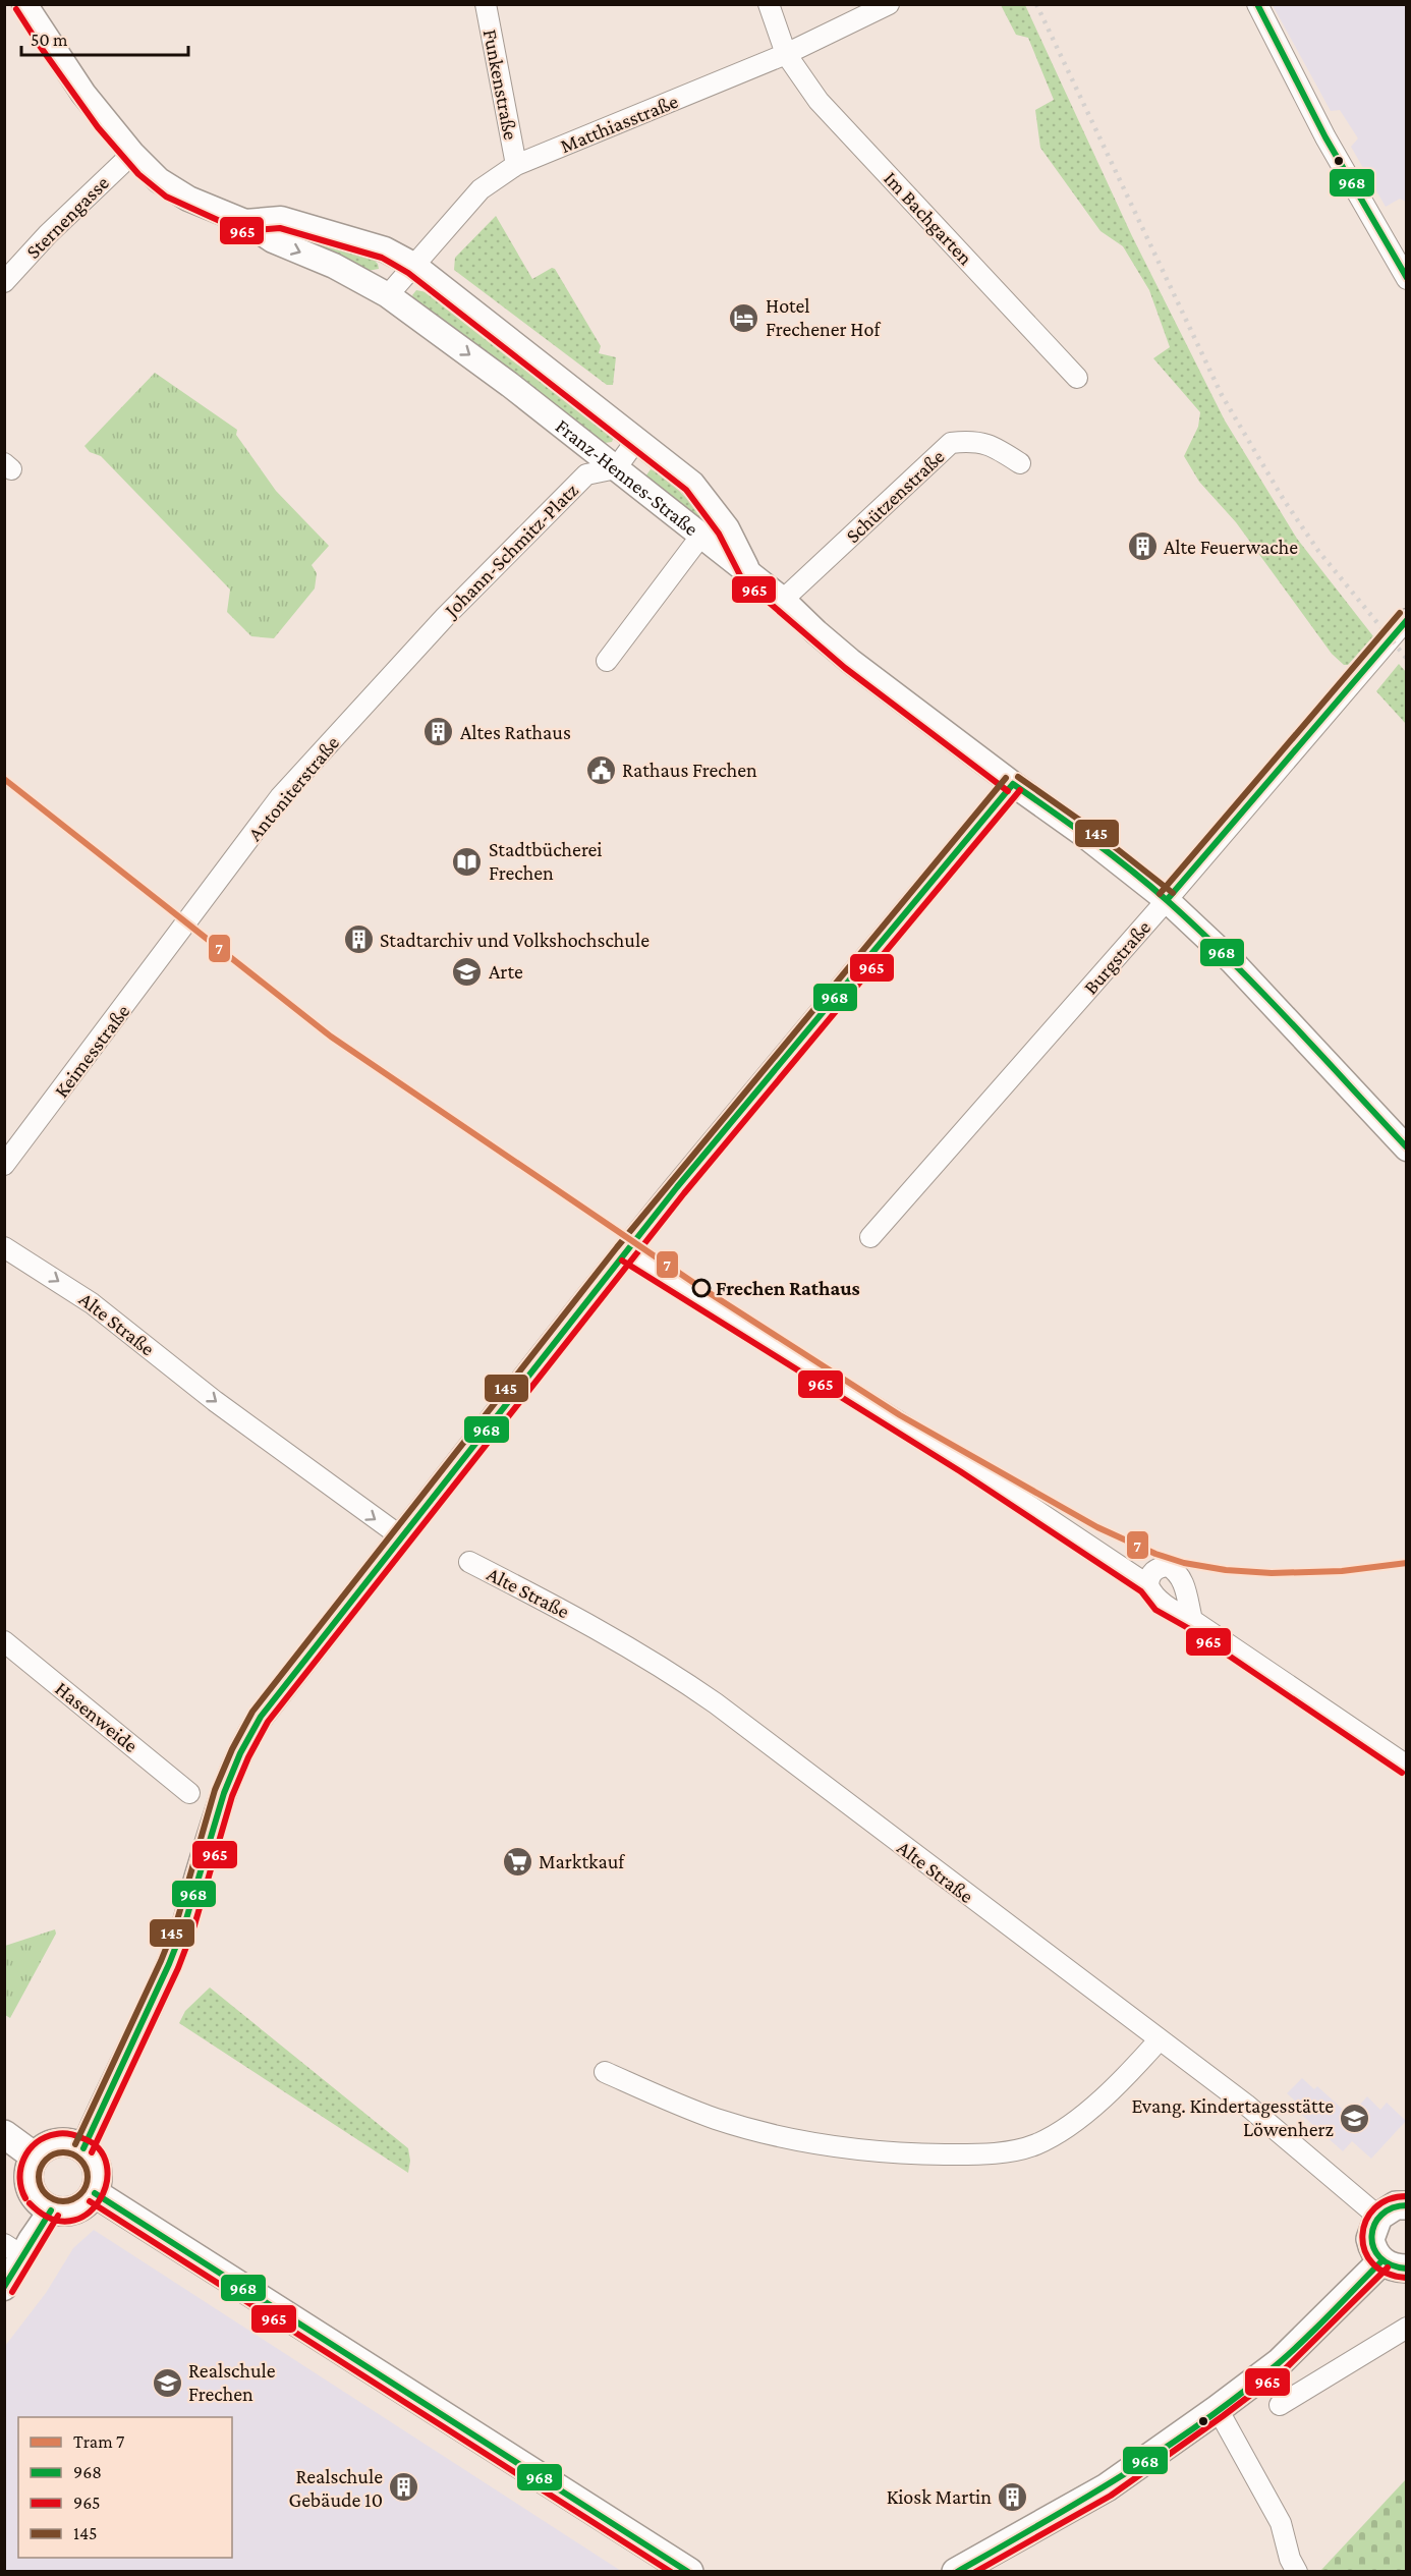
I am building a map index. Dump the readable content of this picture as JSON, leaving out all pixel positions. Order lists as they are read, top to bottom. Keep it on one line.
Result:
{"streets":{"street":["Funkenstraße","Matthiasstraße","Sternengasse","Im Bachgarten","Franz-Hennes-Straße","Schützenstraße","Johann-Schmitz-Platz","Antoniterstraße","Burgstraße","Keimesstraße","Alte Straße","Hasenweide"]},"crossings":[["Funkenstraße","Matthiasstraße"],["Matthiasstraße","Im Bachgarten"],["Matthiasstraße","Franz-Hennes-Straße"],["Sternengasse","Franz-Hennes-Straße"],["Franz-Hennes-Straße","Johann-Schmitz-Platz"],["Johann-Schmitz-Platz","Antoniterstraße"],["Antoniterstraße","Keimesstraße"]],"places":{"hotel":["Hotel Frechener Hof"],"building":["Alte Feuerwache","Altes Rathaus","Stadtarchiv und Volkshochschule","Realschule Gebäude 10","Kiosk Martin"],"public building":["Rathaus Frechen"],"library":["Stadtbücherei Frechen"],"school or university":["Arte","Evang. Kindertagesstätte Löwenherz","Realschule Frechen"],"other":["Frechen Rathaus"],"supermarket":["Marktkauf"]},"lines":["transit line 968","transit line 965","transit line 145","tram line 7"],"legend":["Tram 7","968","965","145"],"scale_bar":"50 m"}
